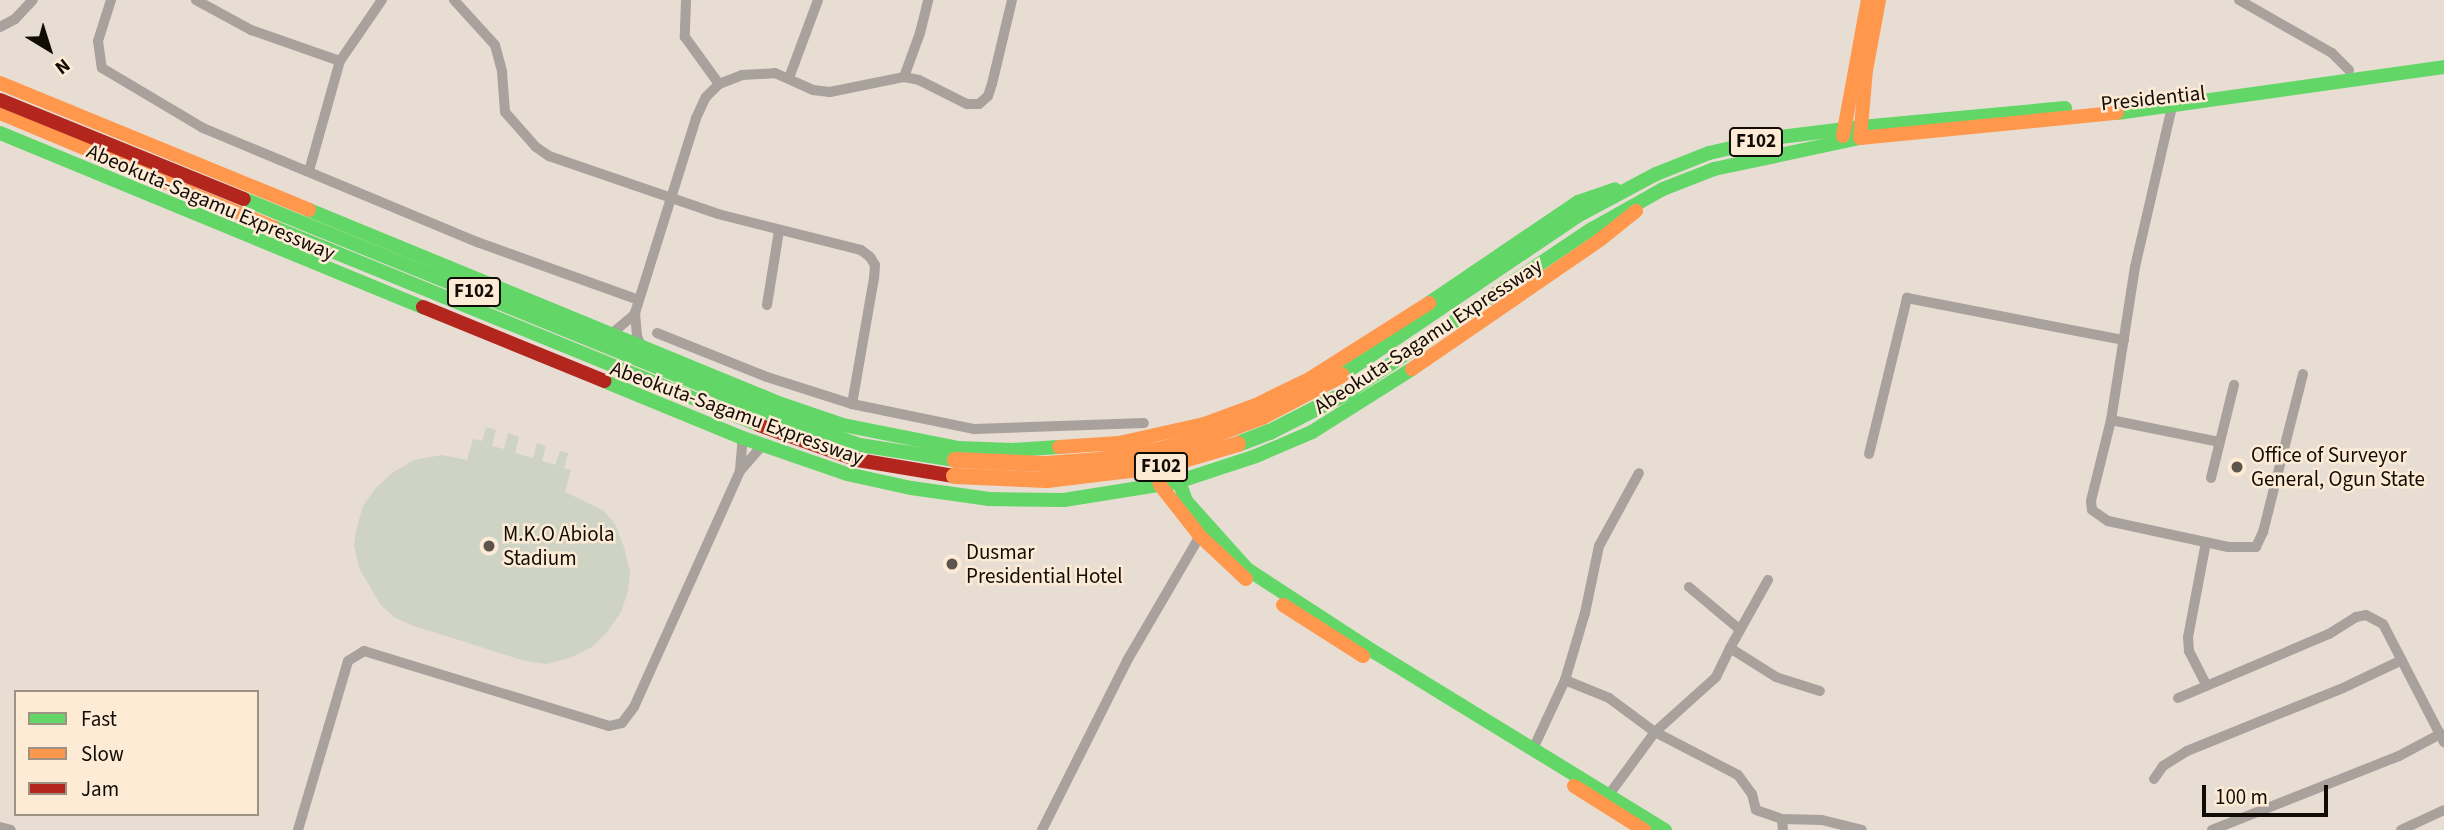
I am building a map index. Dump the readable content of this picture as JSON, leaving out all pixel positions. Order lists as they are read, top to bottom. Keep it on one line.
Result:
{"streets":{"main road":["Presidential","F102","Abeokuta-Sagamu Expressway"]},"crossings":[["Presidential","Abeokuta-Sagamu Expressway"]],"places":["Office of Surveyor General, Ogun State","M.K.O Abiola Stadium","Dusmar Presidential Hotel"],"legend":["Fast","Slow","Jam"],"scale_bar":"100 m","north":"bottom right"}
